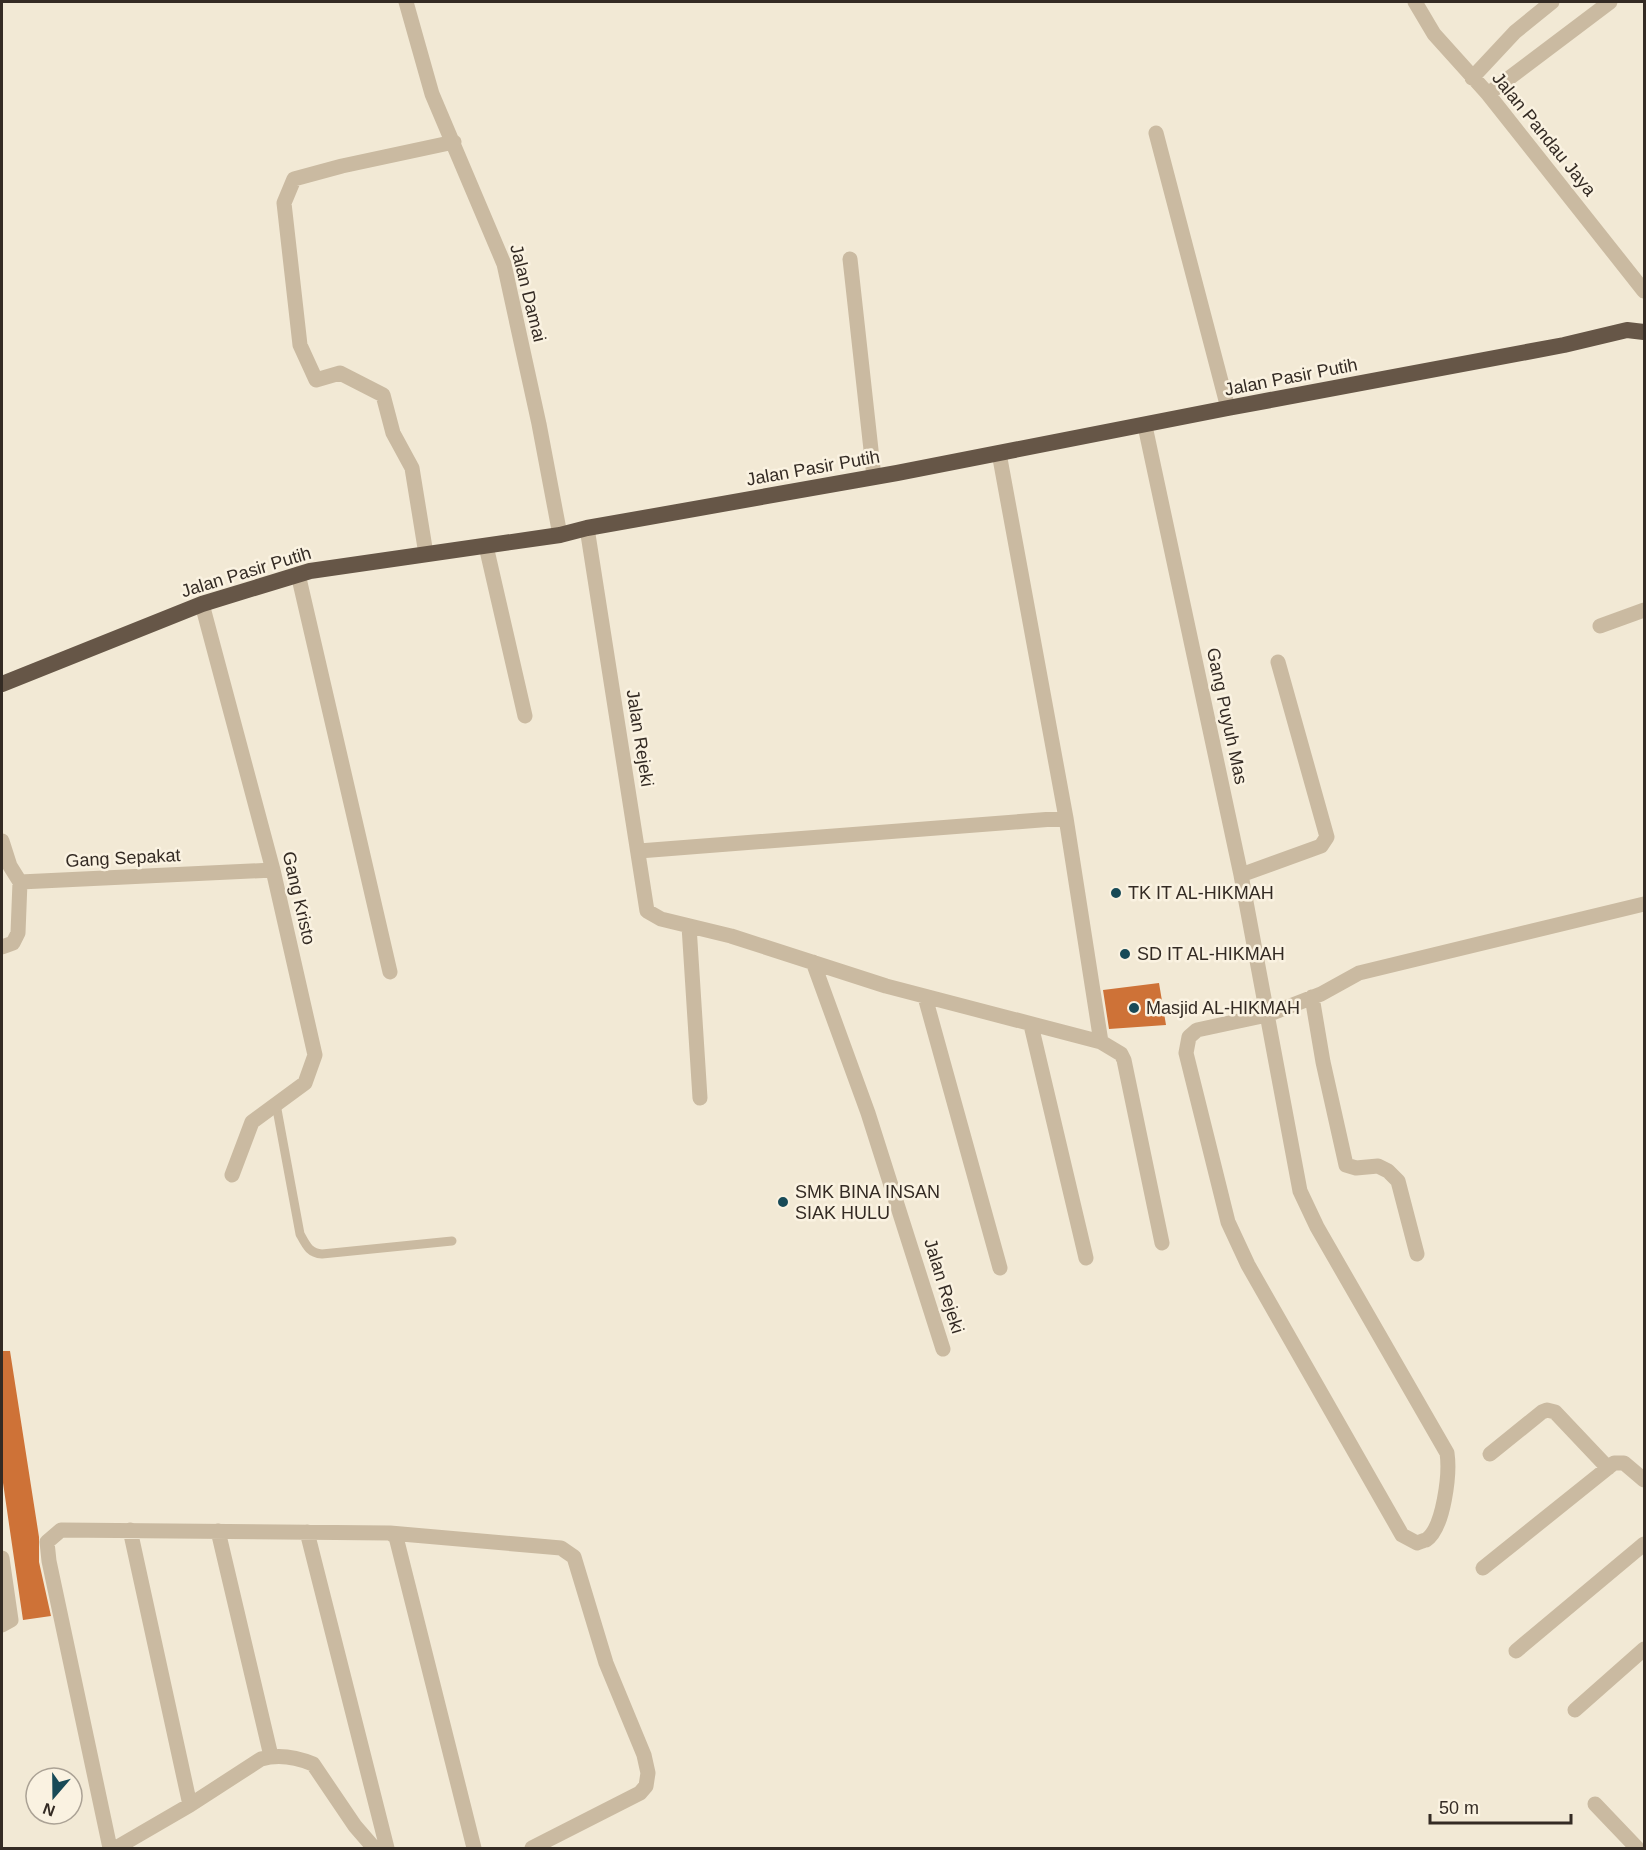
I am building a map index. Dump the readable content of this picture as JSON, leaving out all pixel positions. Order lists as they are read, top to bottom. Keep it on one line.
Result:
{"streets":{"highway":["Jalan Pasir Putih"],"street":["Jalan Pandau Jaya","Jalan Damai","Gang Puyuh Mas","Jalan Rejeki","Gang Sepakat","Gang Kristo"]},"crossings":[["Jalan Damai","Jalan Pasir Putih"],["Jalan Pasir Putih","Gang Puyuh Mas"],["Jalan Pasir Putih","Jalan Rejeki"],["Jalan Pasir Putih","Gang Kristo"],["Gang Sepakat","Gang Kristo"]],"places":["TK IT AL-HIKMAH","SD IT AL-HIKMAH","Masjid AL-HIKMAH","SMK BINA INSAN SIAK HULU"],"scale_bar":"50 m","north":"bottom"}
